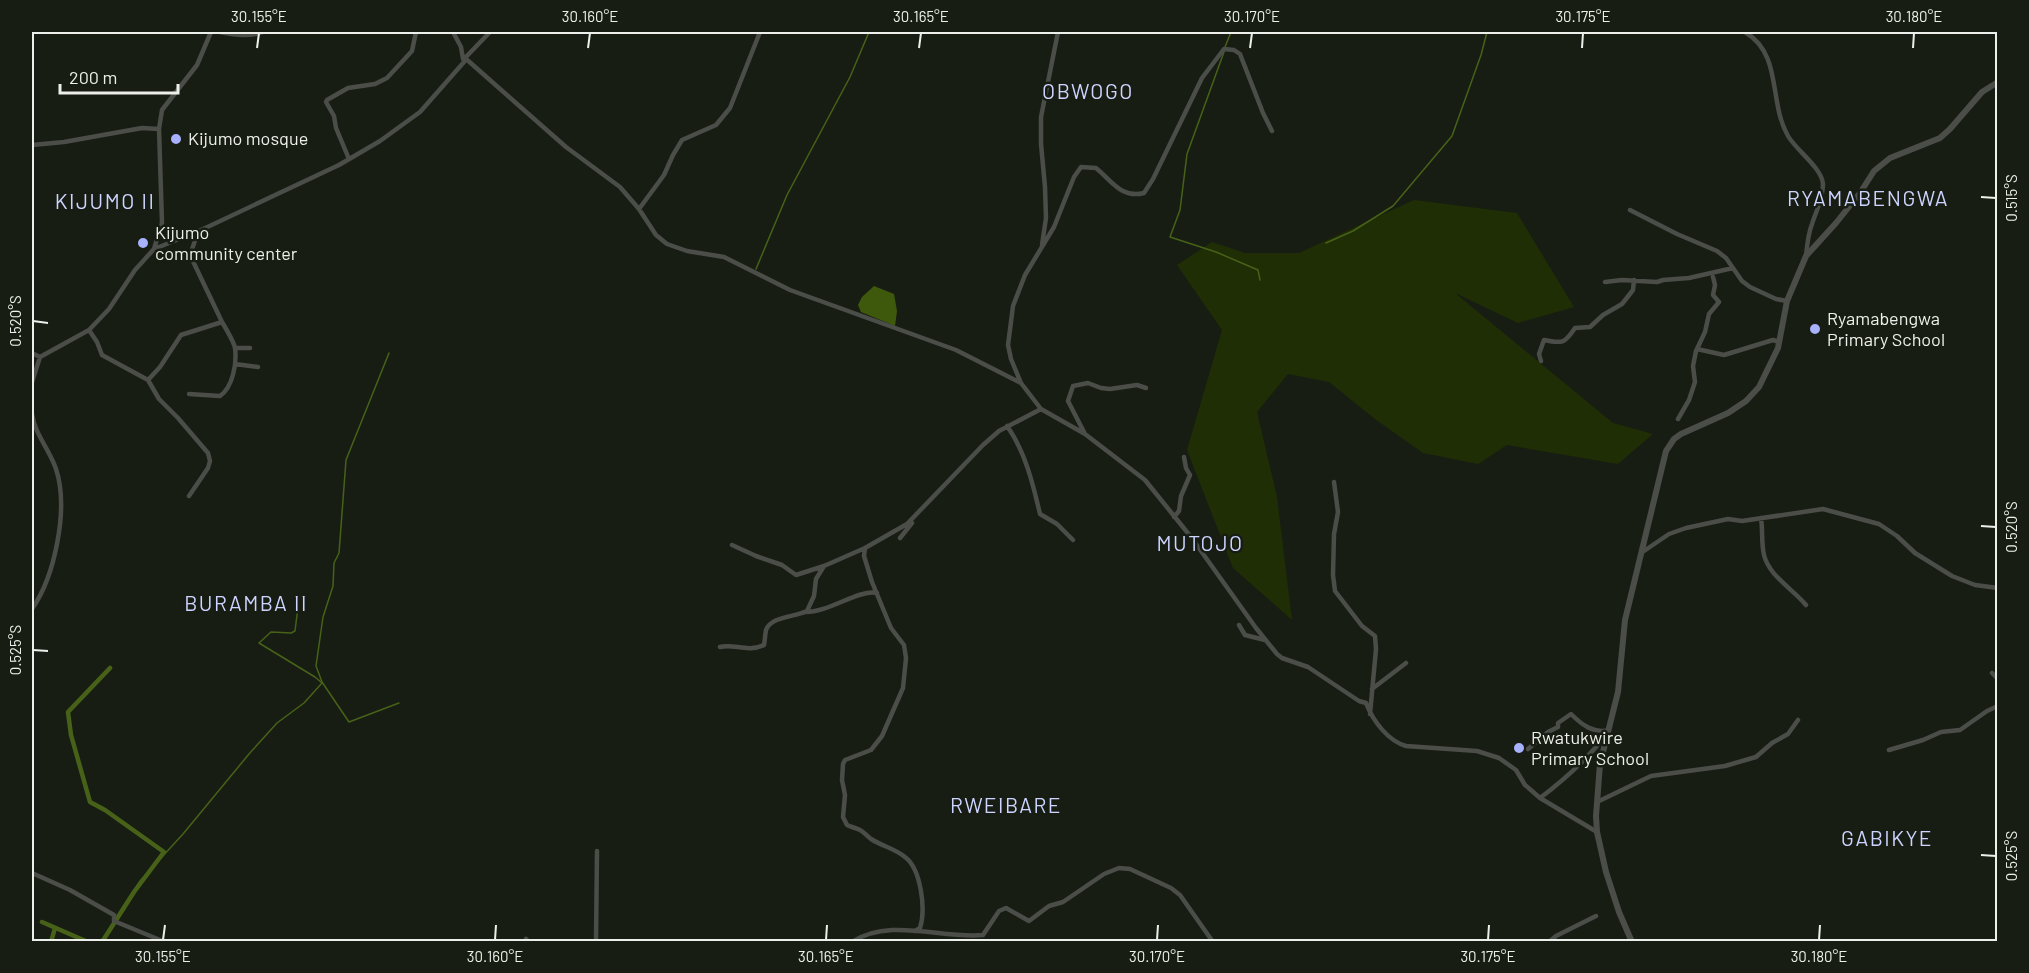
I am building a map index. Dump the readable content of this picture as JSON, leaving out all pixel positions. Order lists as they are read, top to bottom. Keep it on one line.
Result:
{"districts":["OBWOGO","RYAMABENGWA","KIJUMO II","MUTOJO","BURAMBA II","RWEIBARE","GABIKYE"],"places":["Kijumo mosque","Kijumo community center","Ryamabengwa Primary School","Rwatukwire Primary School"],"scale_bar":"200 m","coordinates":["30.155°E","30.160°E","30.165°E","30.170°E","30.175°E","30.180°E","0.515°S","0.520°S","0.525°S"]}
